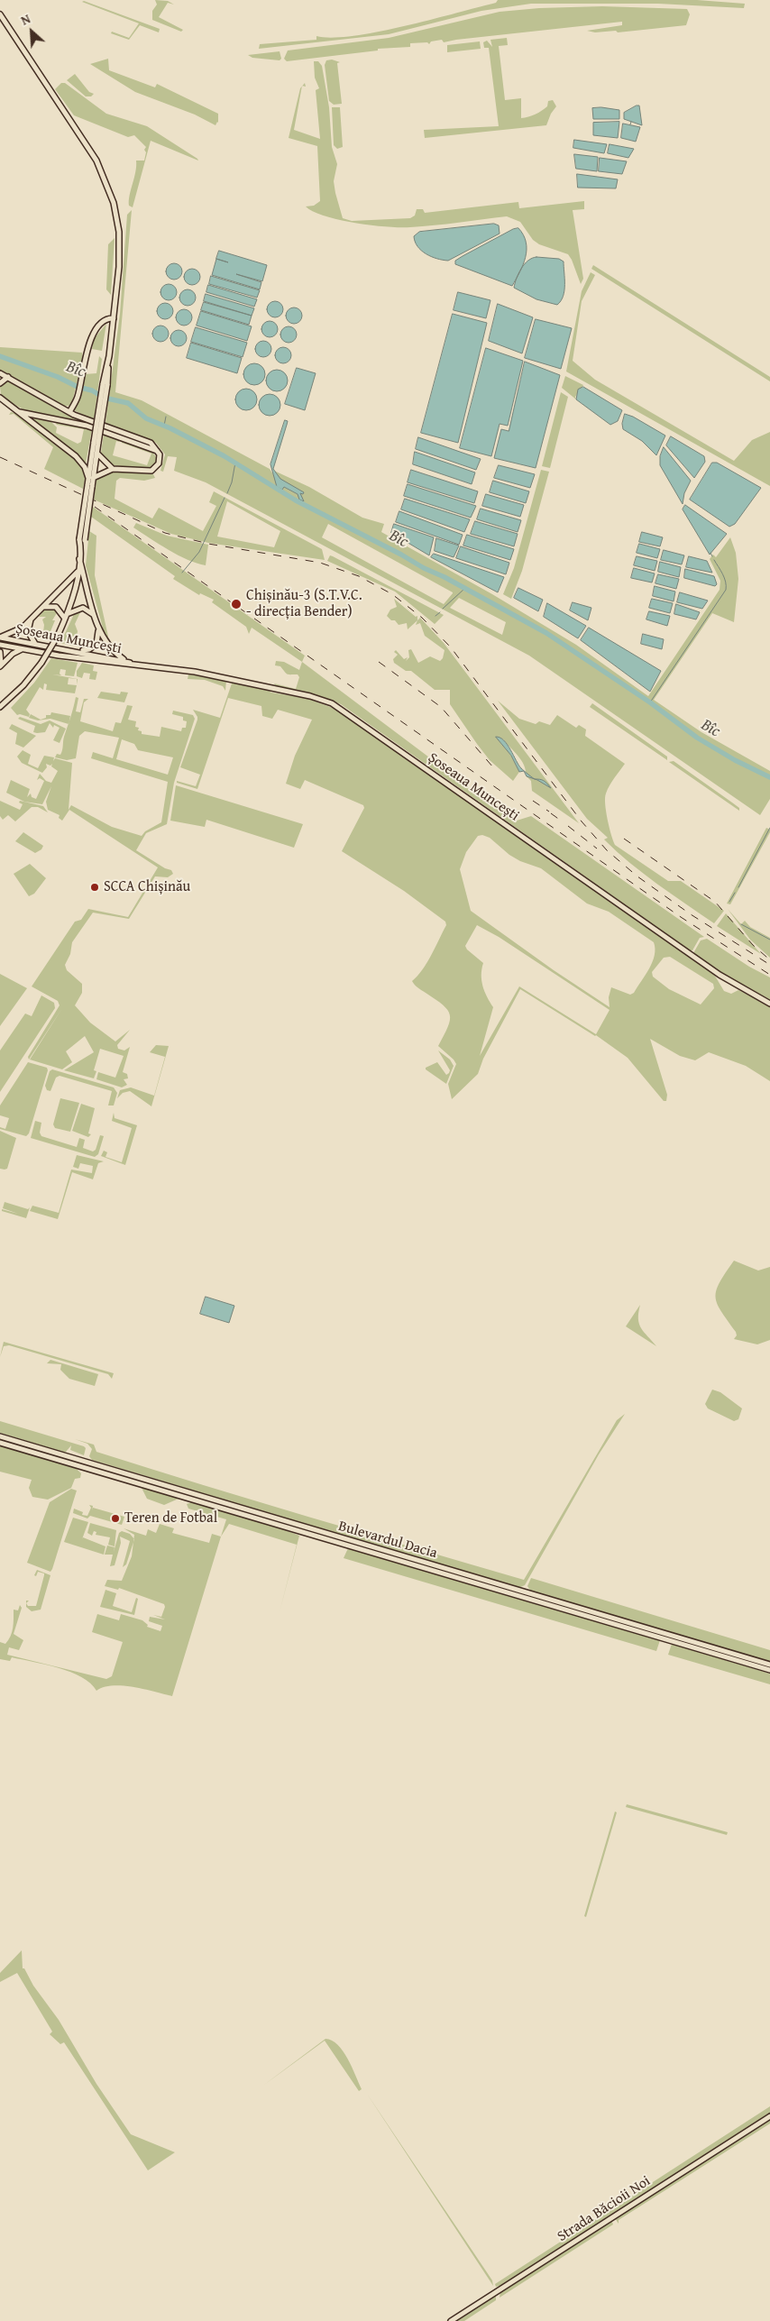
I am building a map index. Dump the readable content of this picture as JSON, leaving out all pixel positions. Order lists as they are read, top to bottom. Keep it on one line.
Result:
{"streets":{"main road":["Șoseaua Muncești","Bulevardul Dacia","Strada Băcioii Noi"]},"water":["Bîc"],"places":["Chișinău-3 (S.T.V.C. - direcția Bender)","SCCA Chișinău","Teren de Fotbal"],"north":"top left"}
